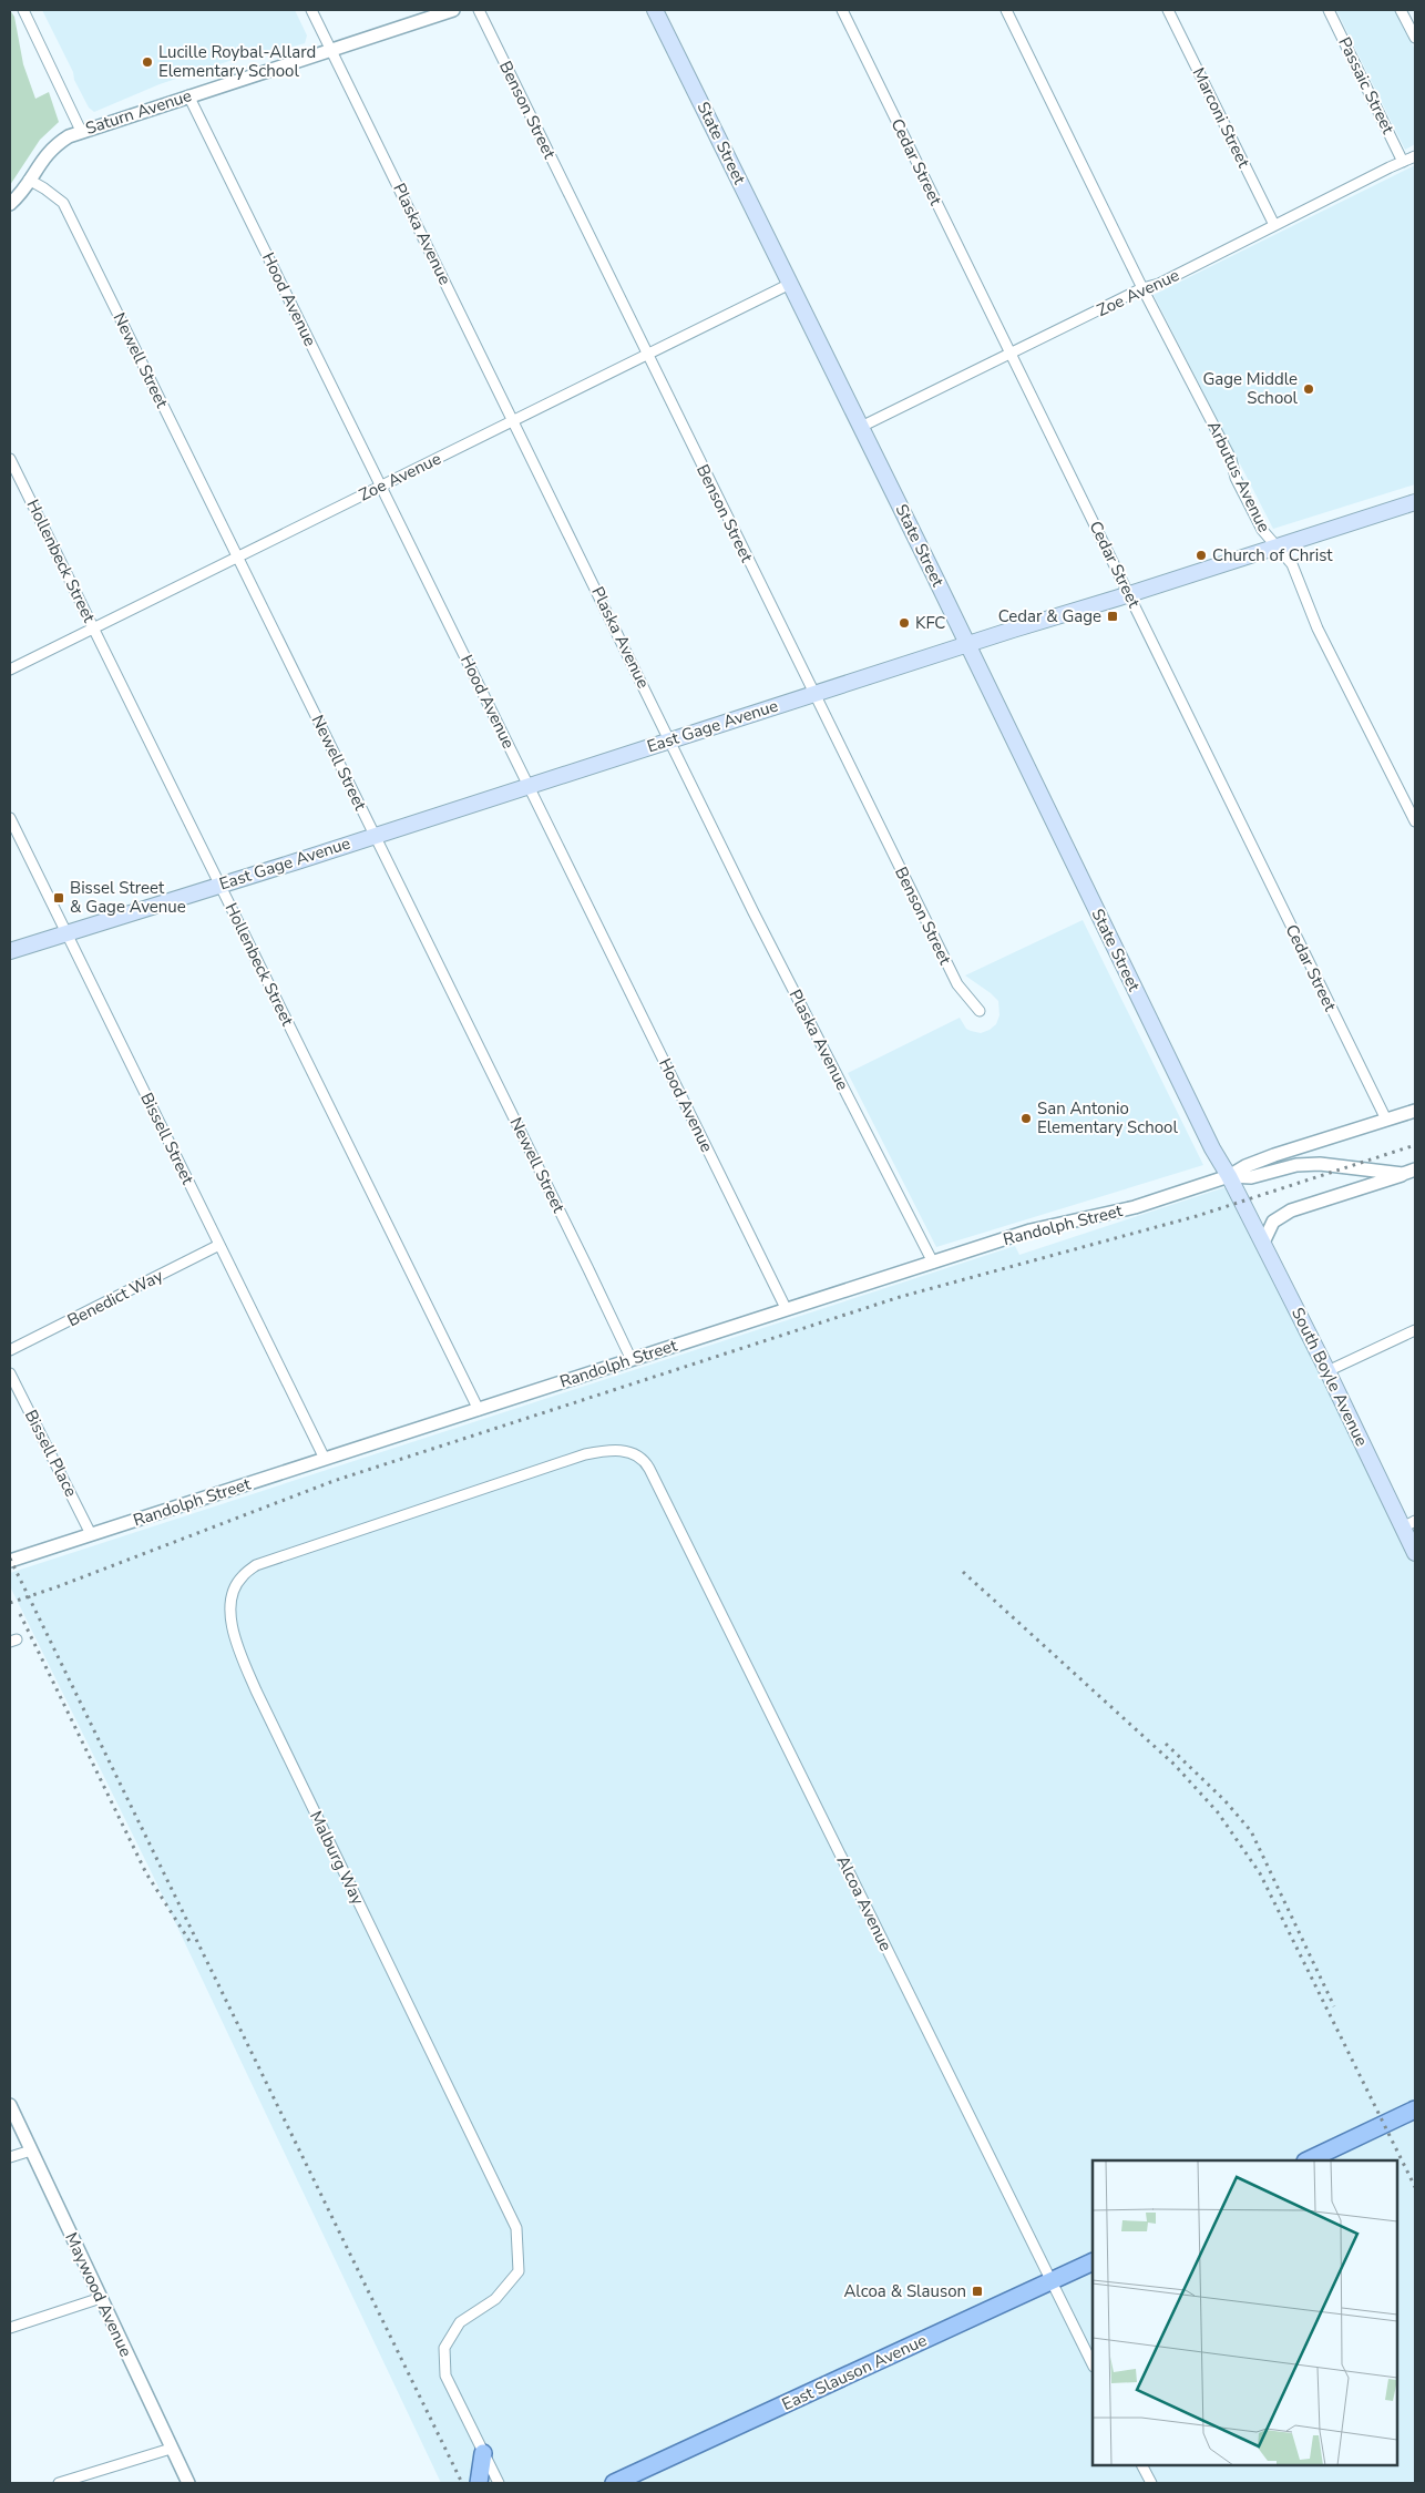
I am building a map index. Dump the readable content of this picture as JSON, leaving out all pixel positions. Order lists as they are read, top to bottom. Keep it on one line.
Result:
{"streets":{"main road":["State Street","East Gage Avenue","South Boyle Avenue","East Slauson Avenue"],"street":["Passaic Street","Benson Street","Saturn Avenue","Marconi Street","Cedar Street","Plaska Avenue","Zoe Avenue","Hood Avenue","Newell Street","Arbutus Avenue","Hollenbeck Street","Bissell Street","Randolph Street","Benedict Way","Bissell Place","Malburg Way","Alcoa Avenue","Maywood Avenue"]},"crossings":[["Passaic Street","Zoe Avenue"],["Benson Street","Zoe Avenue"],["Benson Street","East Gage Avenue"],["Saturn Avenue","Plaska Avenue"],["Saturn Avenue","Hood Avenue"],["Saturn Avenue","Newell Street"],["Marconi Street","Zoe Avenue"],["State Street","Zoe Avenue"],["State Street","East Gage Avenue"],["State Street","Randolph Street"],["State Street","South Boyle Avenue"],["Cedar Street","Zoe Avenue"],["Cedar Street","East Gage Avenue"],["Cedar Street","Randolph Street"],["Plaska Avenue","Zoe Avenue"],["Plaska Avenue","East Gage Avenue"],["Plaska Avenue","Randolph Street"],["Zoe Avenue","Hood Avenue"],["Zoe Avenue","Newell Street"],["Zoe Avenue","Arbutus Avenue"],["Zoe Avenue","Hollenbeck Street"],["Hood Avenue","East Gage Avenue"],["Hood Avenue","Randolph Street"],["Newell Street","East Gage Avenue"],["Newell Street","Randolph Street"],["Arbutus Avenue","East Gage Avenue"],["Hollenbeck Street","East Gage Avenue"],["Hollenbeck Street","Randolph Street"],["East Gage Avenue","Bissell Street"],["Bissell Street","Randolph Street"],["Bissell Street","Benedict Way"],["Randolph Street","Bissell Place"],["Malburg Way","Alcoa Avenue"],["Alcoa Avenue","East Slauson Avenue"]],"places":{"other":["Lucille Roybal-Allard Elementary School","Gage Middle School","Church of Christ","KFC","San Antonio Elementary School"],"transit":["Cedar & Gage","Bissel Street & Gage Avenue","Alcoa & Slauson"]}}
